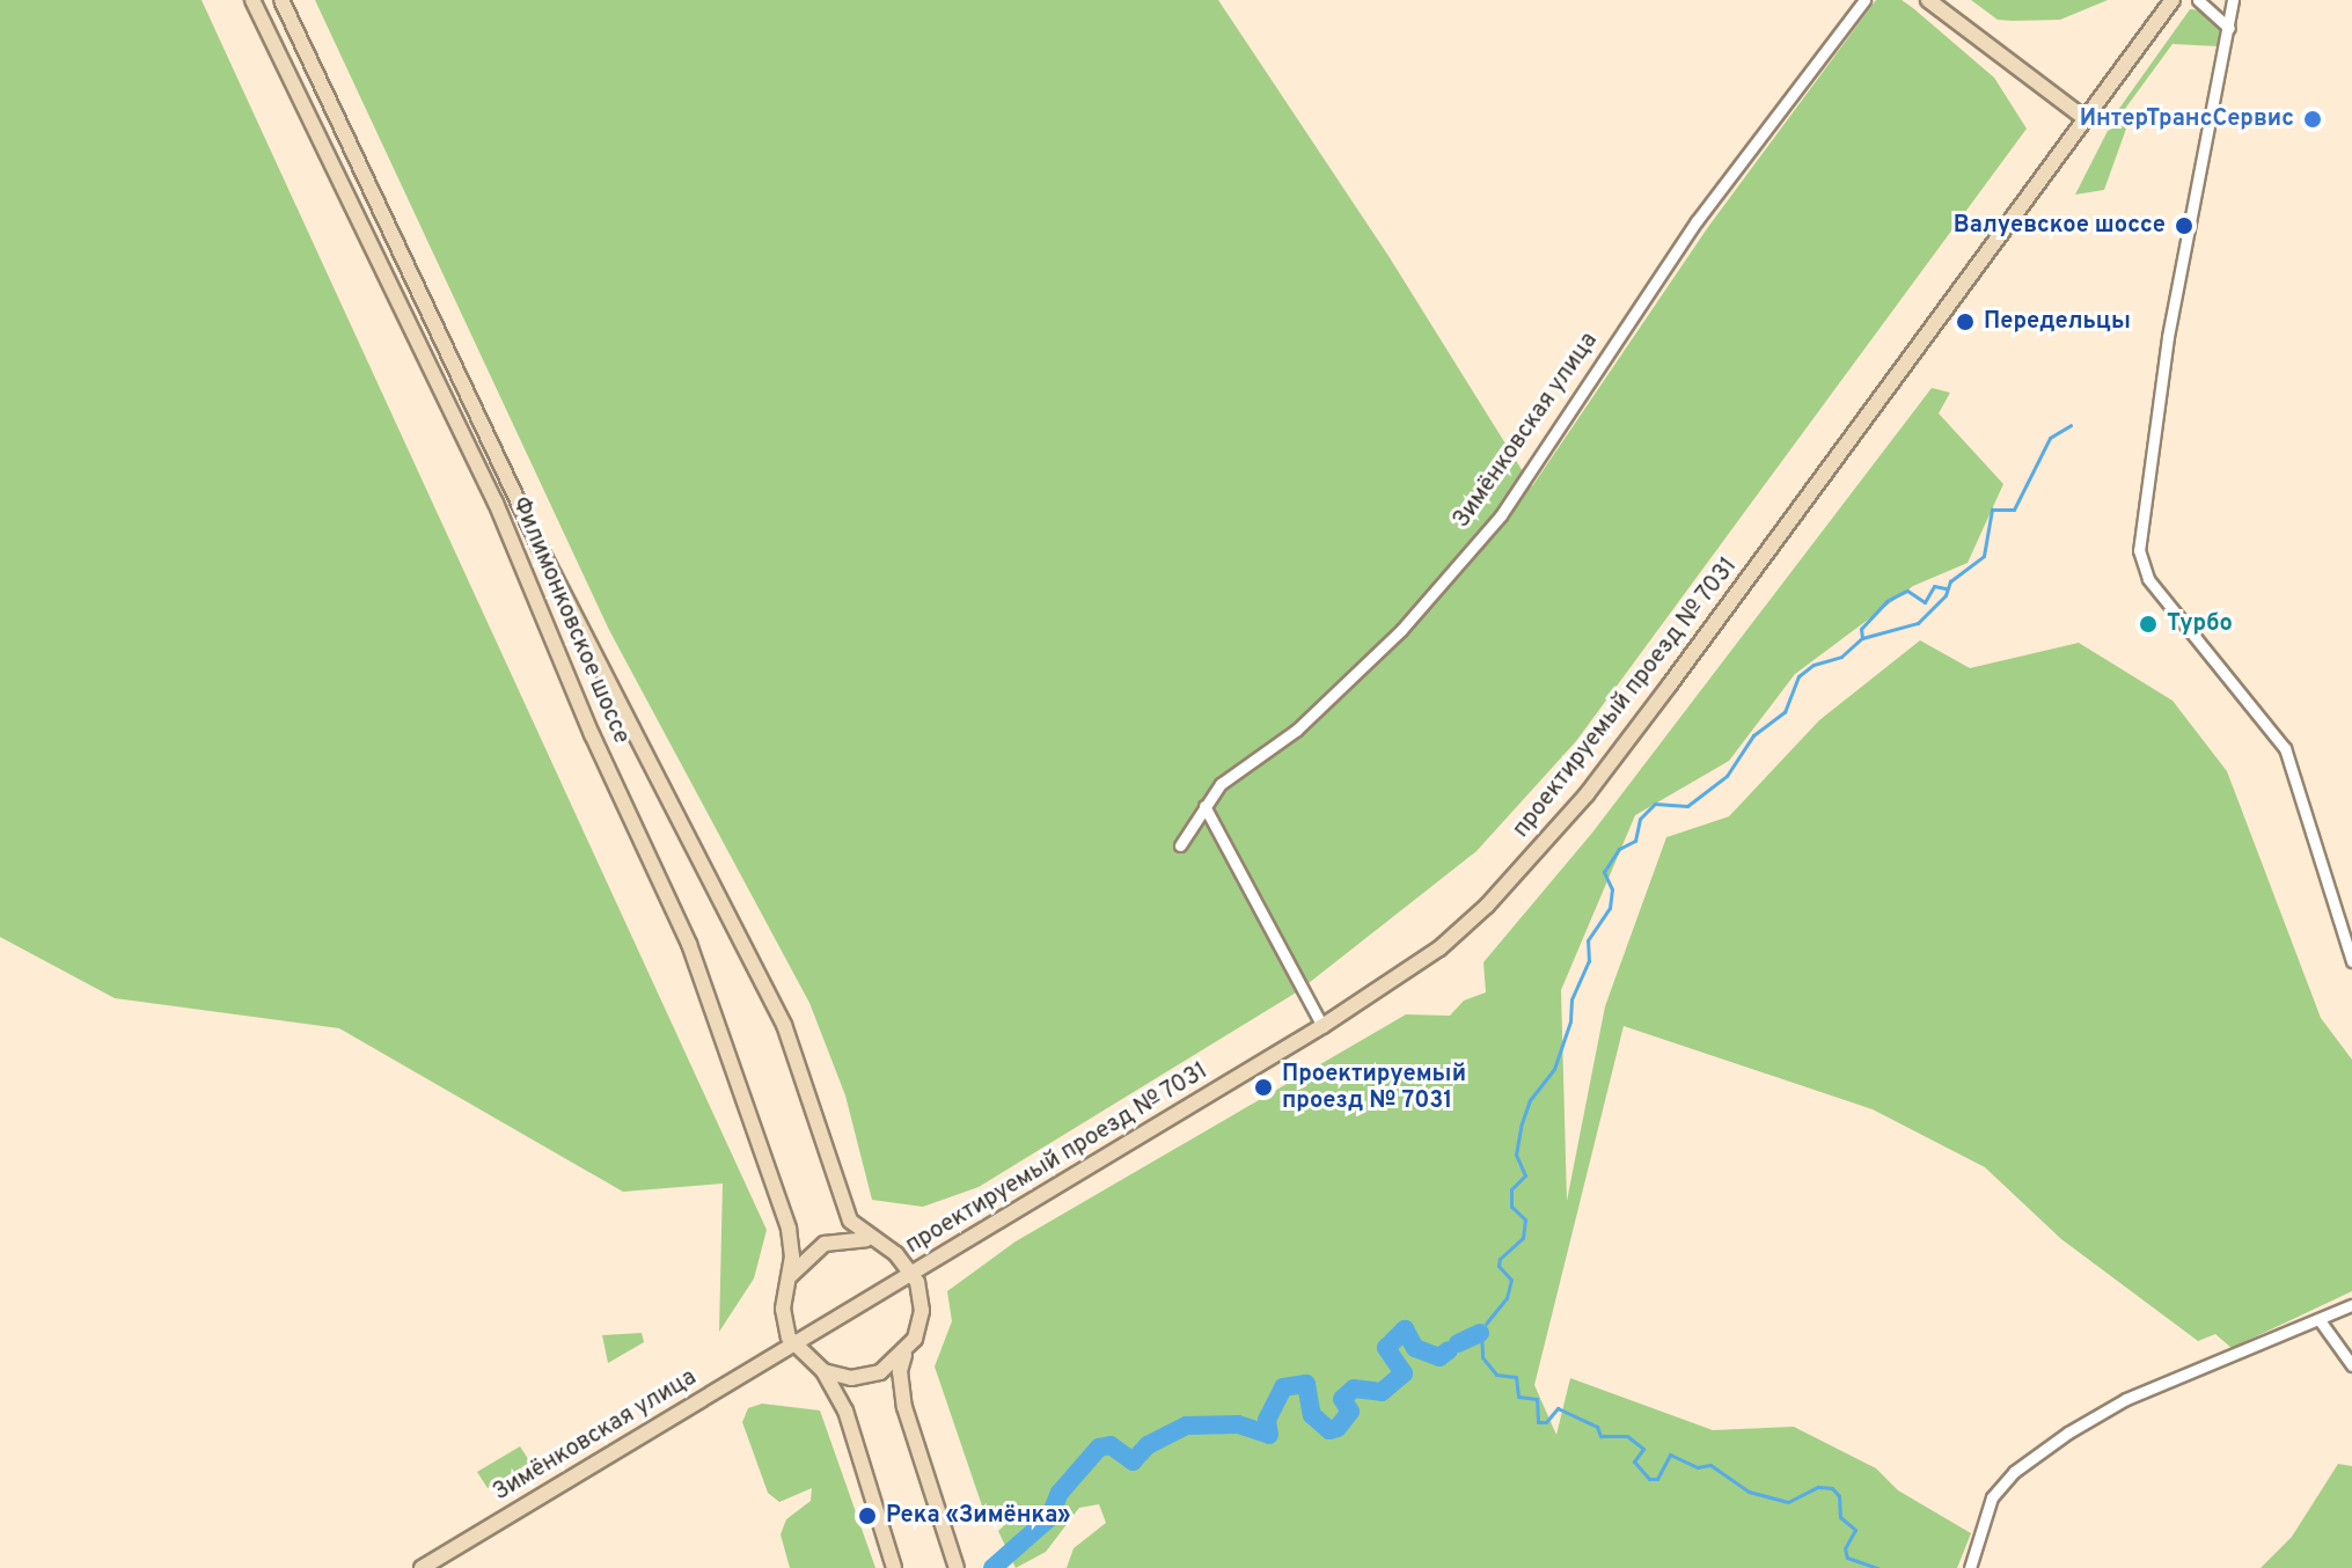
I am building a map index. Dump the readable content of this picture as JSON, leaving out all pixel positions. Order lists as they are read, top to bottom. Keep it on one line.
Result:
{"streets":{"main road":["Зимёнковская улица","Филимонковское шоссе","проектируемый проезд № 7031"]},"crossings":[["Зимёнковская улица","Филимонковское шоссе"],["Зимёнковская улица","проектируемый проезд № 7031"],["Филимонковское шоссе","проектируемый проезд № 7031"]],"places":["ИнтерТрансСервис","Валуевское шоссе","Передельцы","Турбо","Проектируемый проезд № 7031","Река «Зимёнка»"]}
